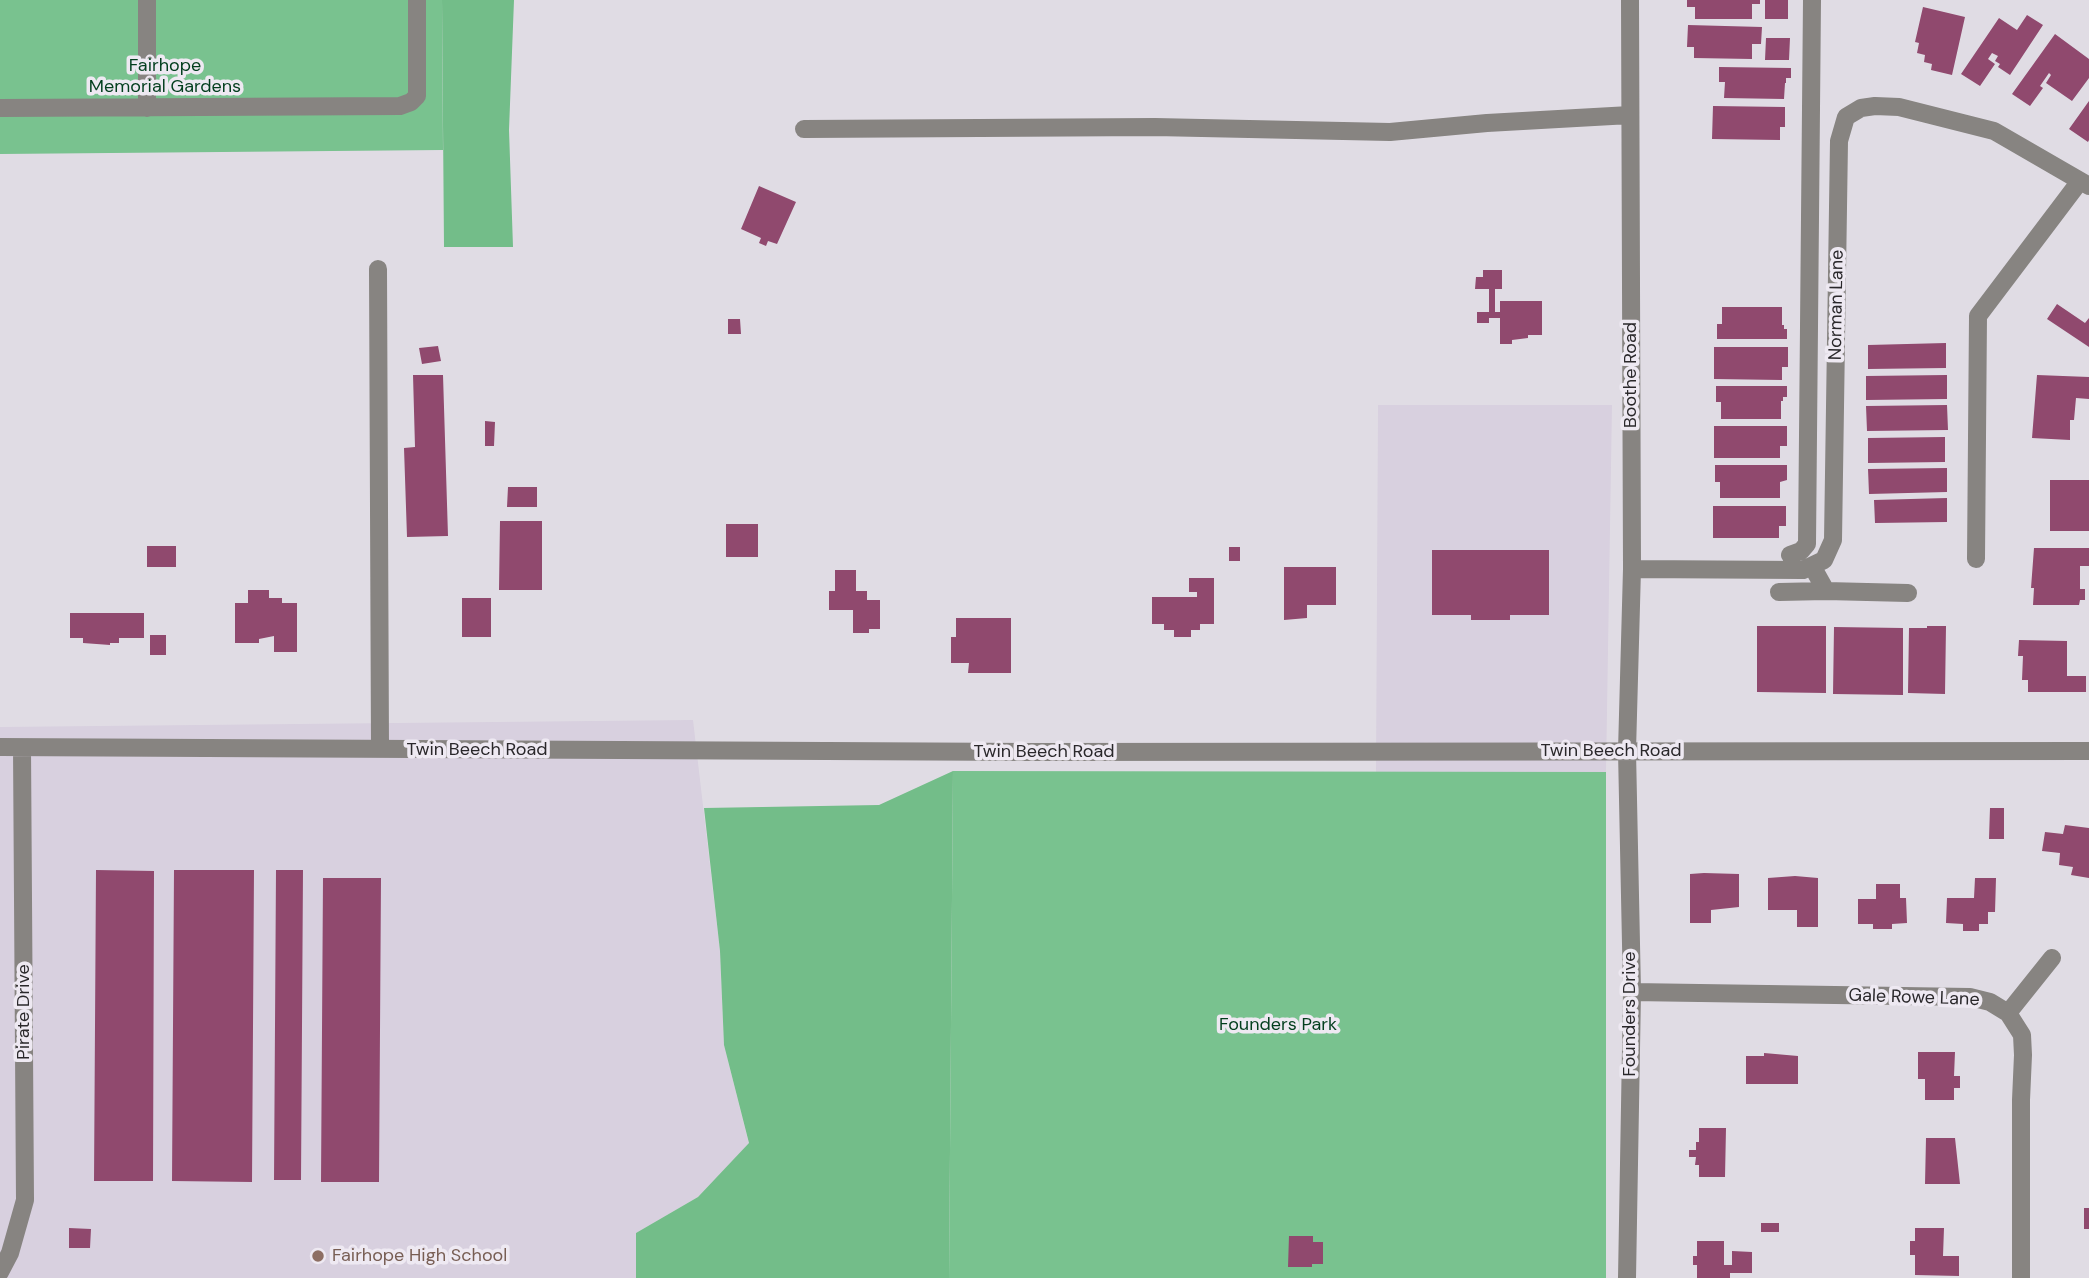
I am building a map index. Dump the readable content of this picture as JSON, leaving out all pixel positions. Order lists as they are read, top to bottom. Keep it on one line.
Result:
{"streets":{"street":["Norman Lane","Boothe Road","Twin Beech Road","Gale Rowe Lane","Pirate Drive","Founders Drive"]},"crossings":[["Boothe Road","Twin Beech Road"],["Boothe Road","Founders Drive"],["Twin Beech Road","Pirate Drive"],["Twin Beech Road","Founders Drive"],["Gale Rowe Lane","Founders Drive"]],"parks":["Fairhope Memorial Gardens","Founders Park"],"places":["Fairhope High School"]}
